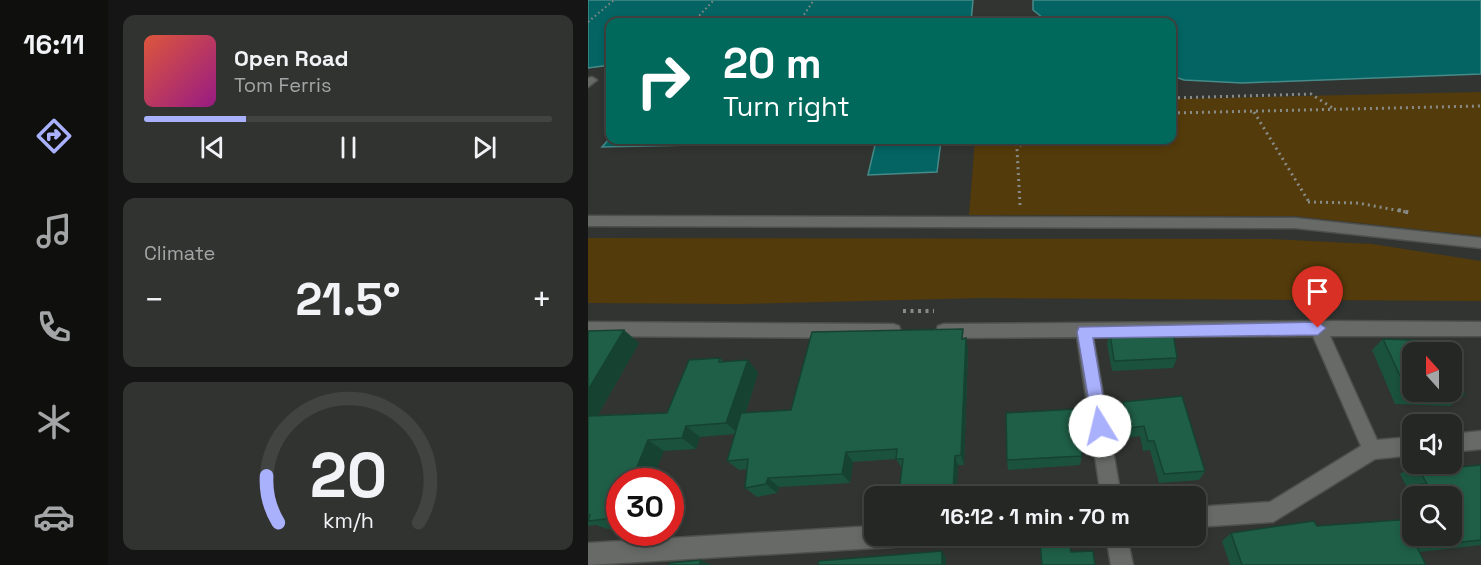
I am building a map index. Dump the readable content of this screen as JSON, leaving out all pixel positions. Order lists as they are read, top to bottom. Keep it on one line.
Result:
{"north":"top","page":{"tabs":"16:11","turn":["20 m","Turn right"],"song":["Open Road","Tom Ferris"],"tile":"Climate","heat":["−","21.5°","+"],"limit":"30","trip":"16:12 · 1 min · 70 m","gauge":["20","km/h"]}}
